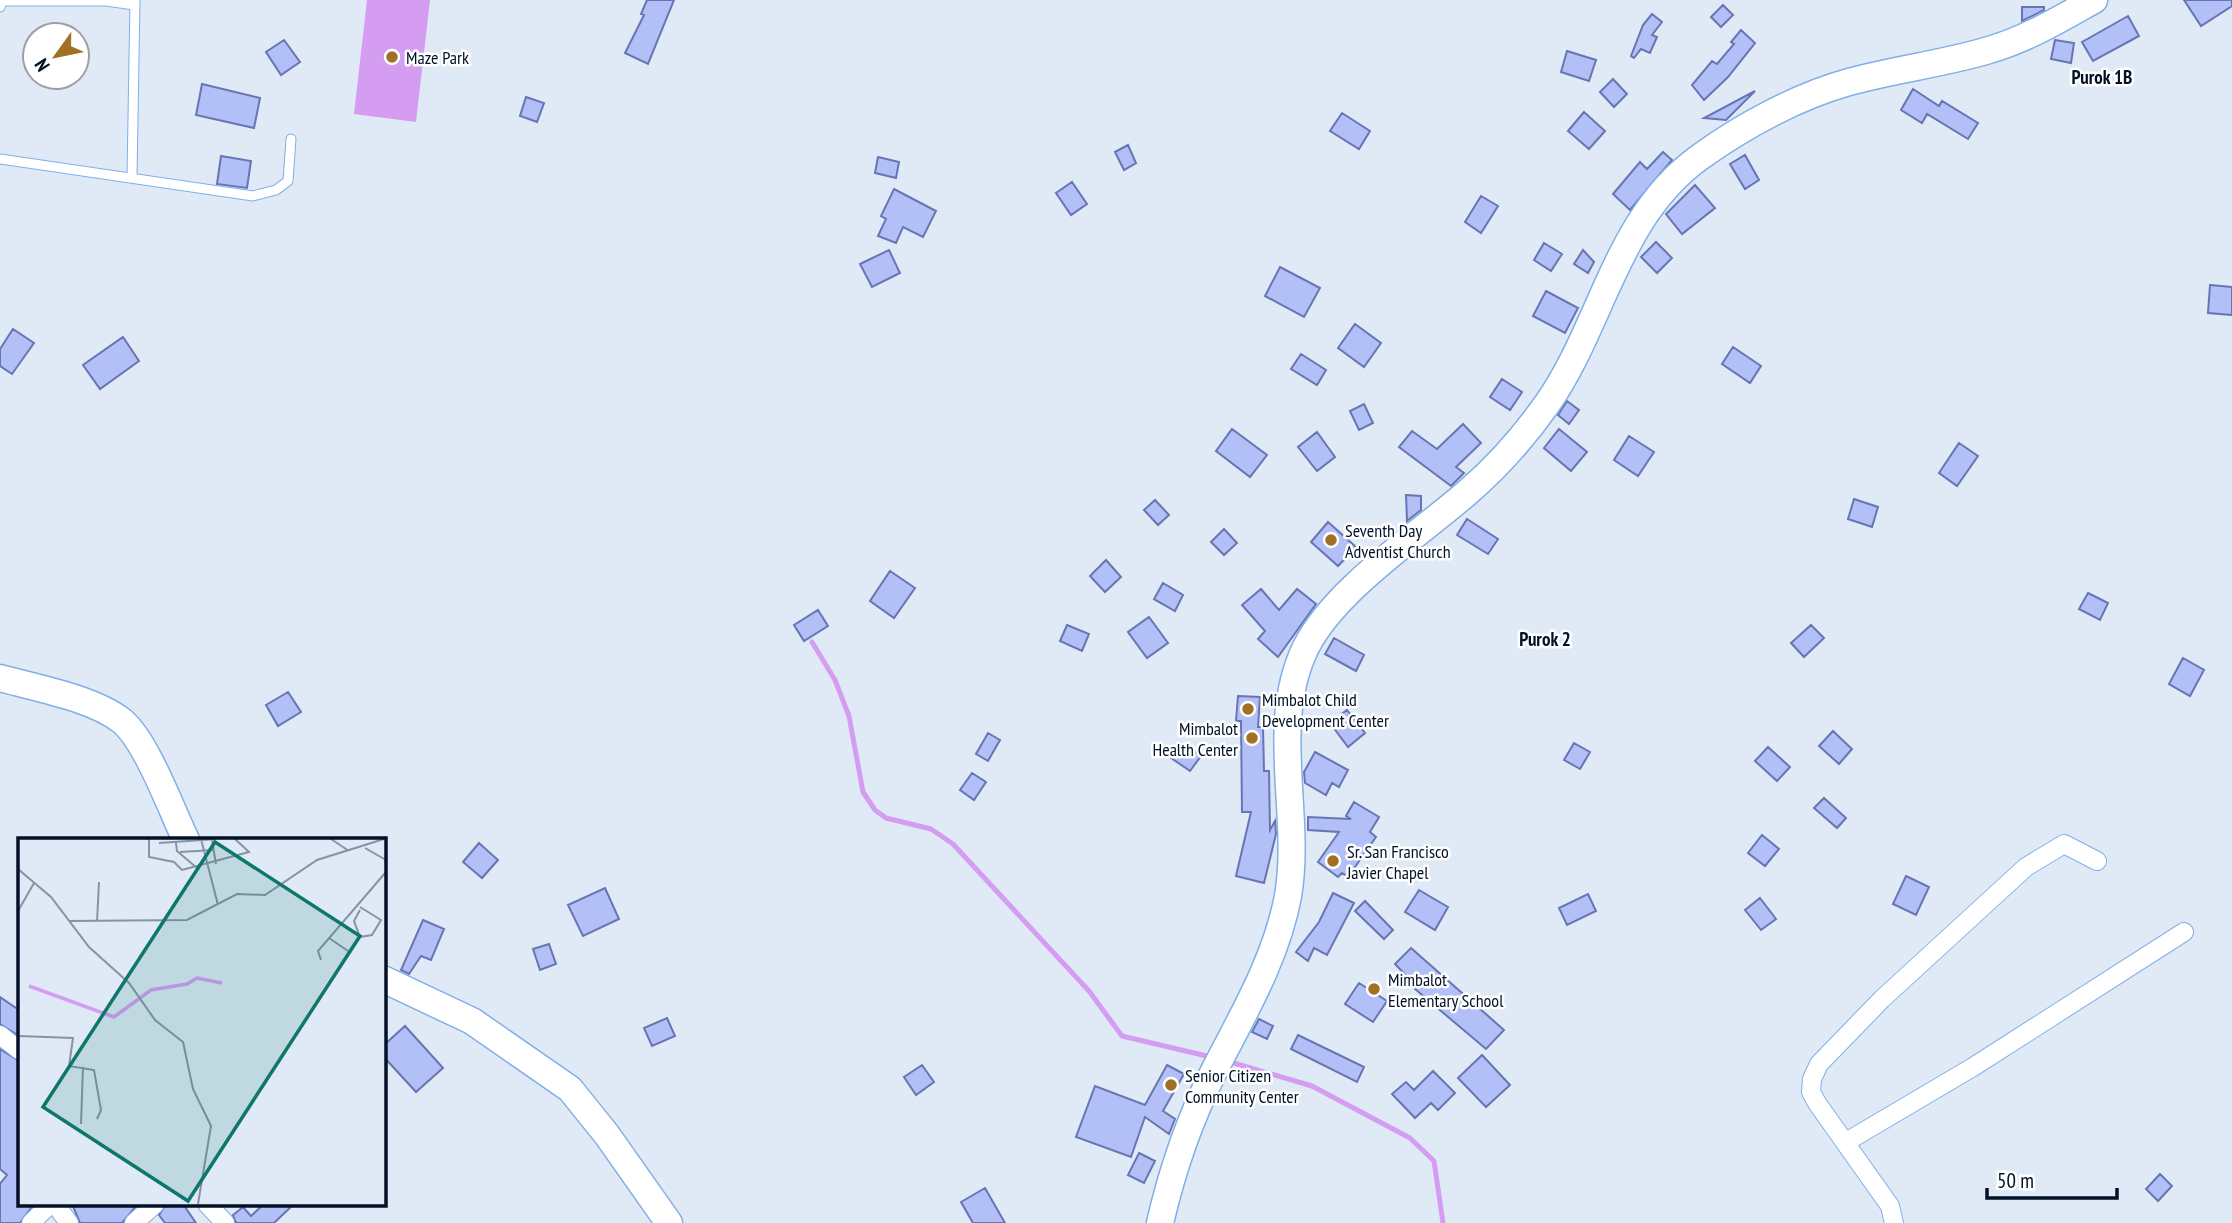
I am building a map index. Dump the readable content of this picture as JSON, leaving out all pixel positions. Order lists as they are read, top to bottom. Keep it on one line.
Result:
{"districts":["Purok 1B","Purok 2"],"places":["Maze Park","Seventh Day Adventist Church","Mimbalot Child Development Center","Mimbalot Health Center","Sr. San Francisco Javier Chapel","Mimbalot Elementary School","Senior Citizen Community Center"],"scale_bar":"50 m","north":"bottom left"}
